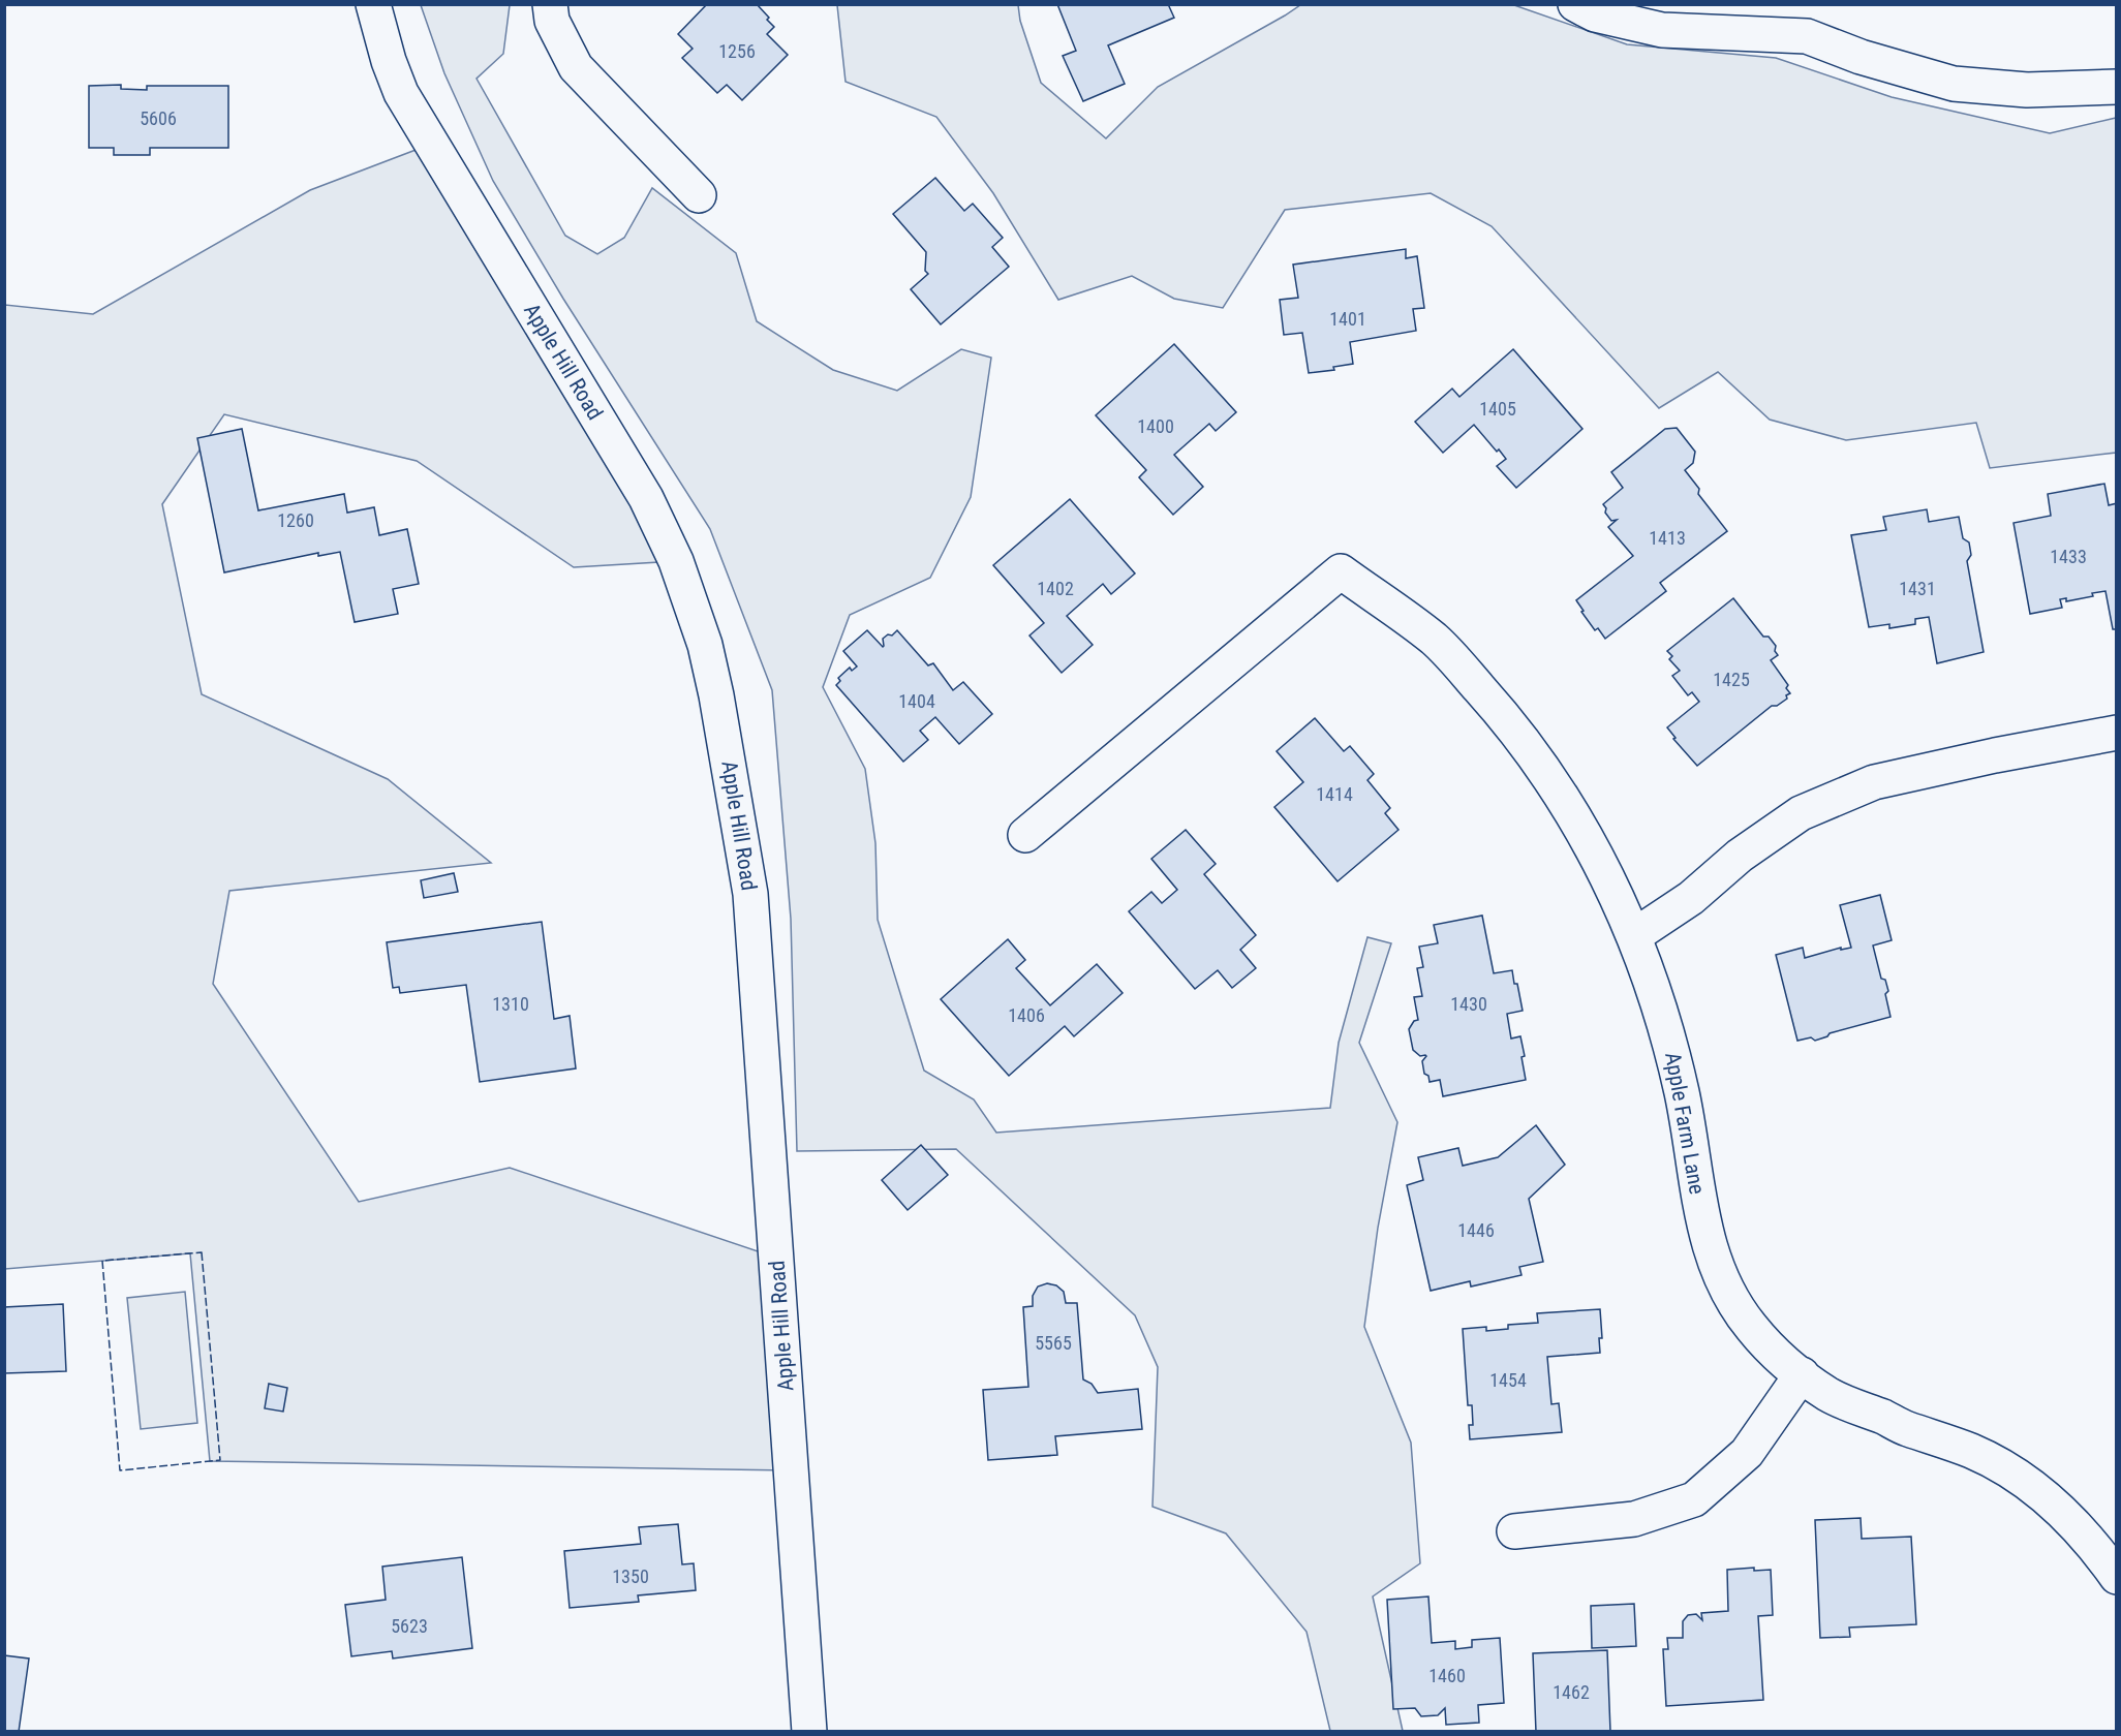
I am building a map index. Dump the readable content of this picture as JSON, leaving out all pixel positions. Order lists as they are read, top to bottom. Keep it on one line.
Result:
{"streets":{"street":["Apple Hill Road","Apple Farm Lane"]},"house_numbers":["1256","5606","1401","1405","1400","1260","1413","1433","1402","1431","1425","1404","1414","1310","1430","1406","1446","5565","1454","1350","5623","1460","1462"]}
